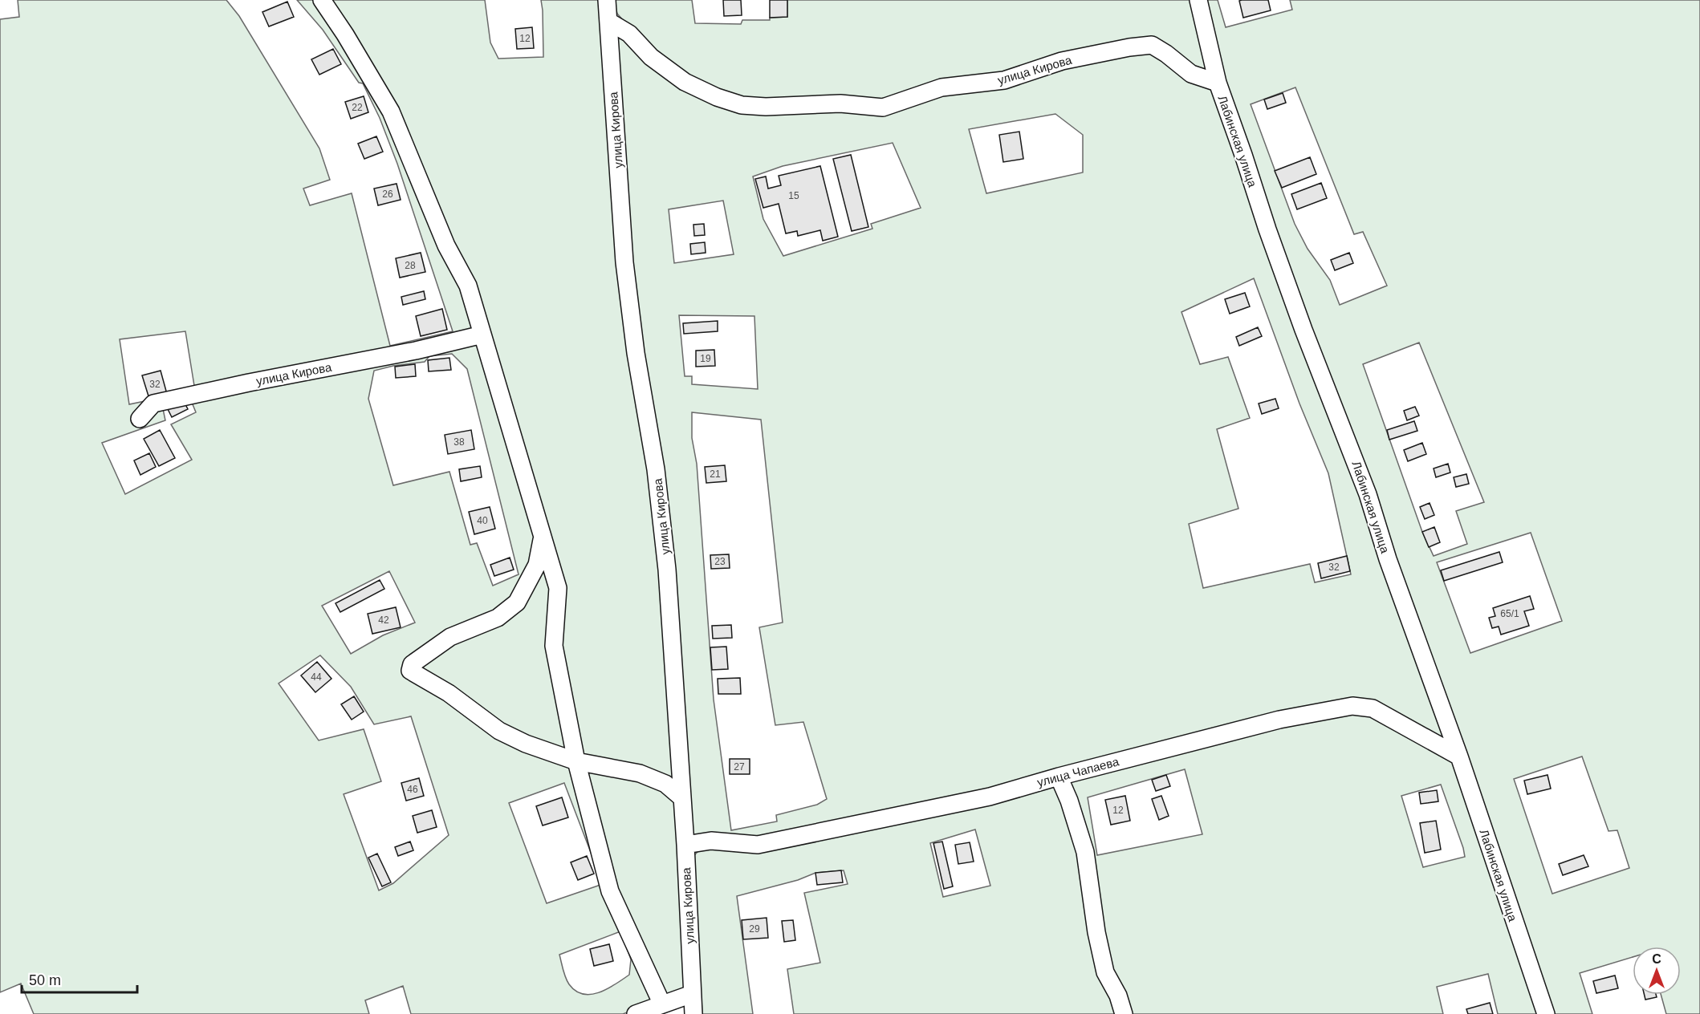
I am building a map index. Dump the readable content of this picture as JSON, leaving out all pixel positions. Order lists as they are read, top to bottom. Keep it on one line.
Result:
{"streets":{"street":["улица Кирова","Лабинская улица","улица Чапаева"]},"crossings":[["улица Кирова","Лабинская улица"],["улица Кирова","улица Чапаева"],["Лабинская улица","улица Чапаева"]],"house_numbers":["12","22","26","15","28","19","32","38","21","40","23","32","65/1","42","44","27","46","12","29"],"scale_bar":"50 m","north":"top"}
